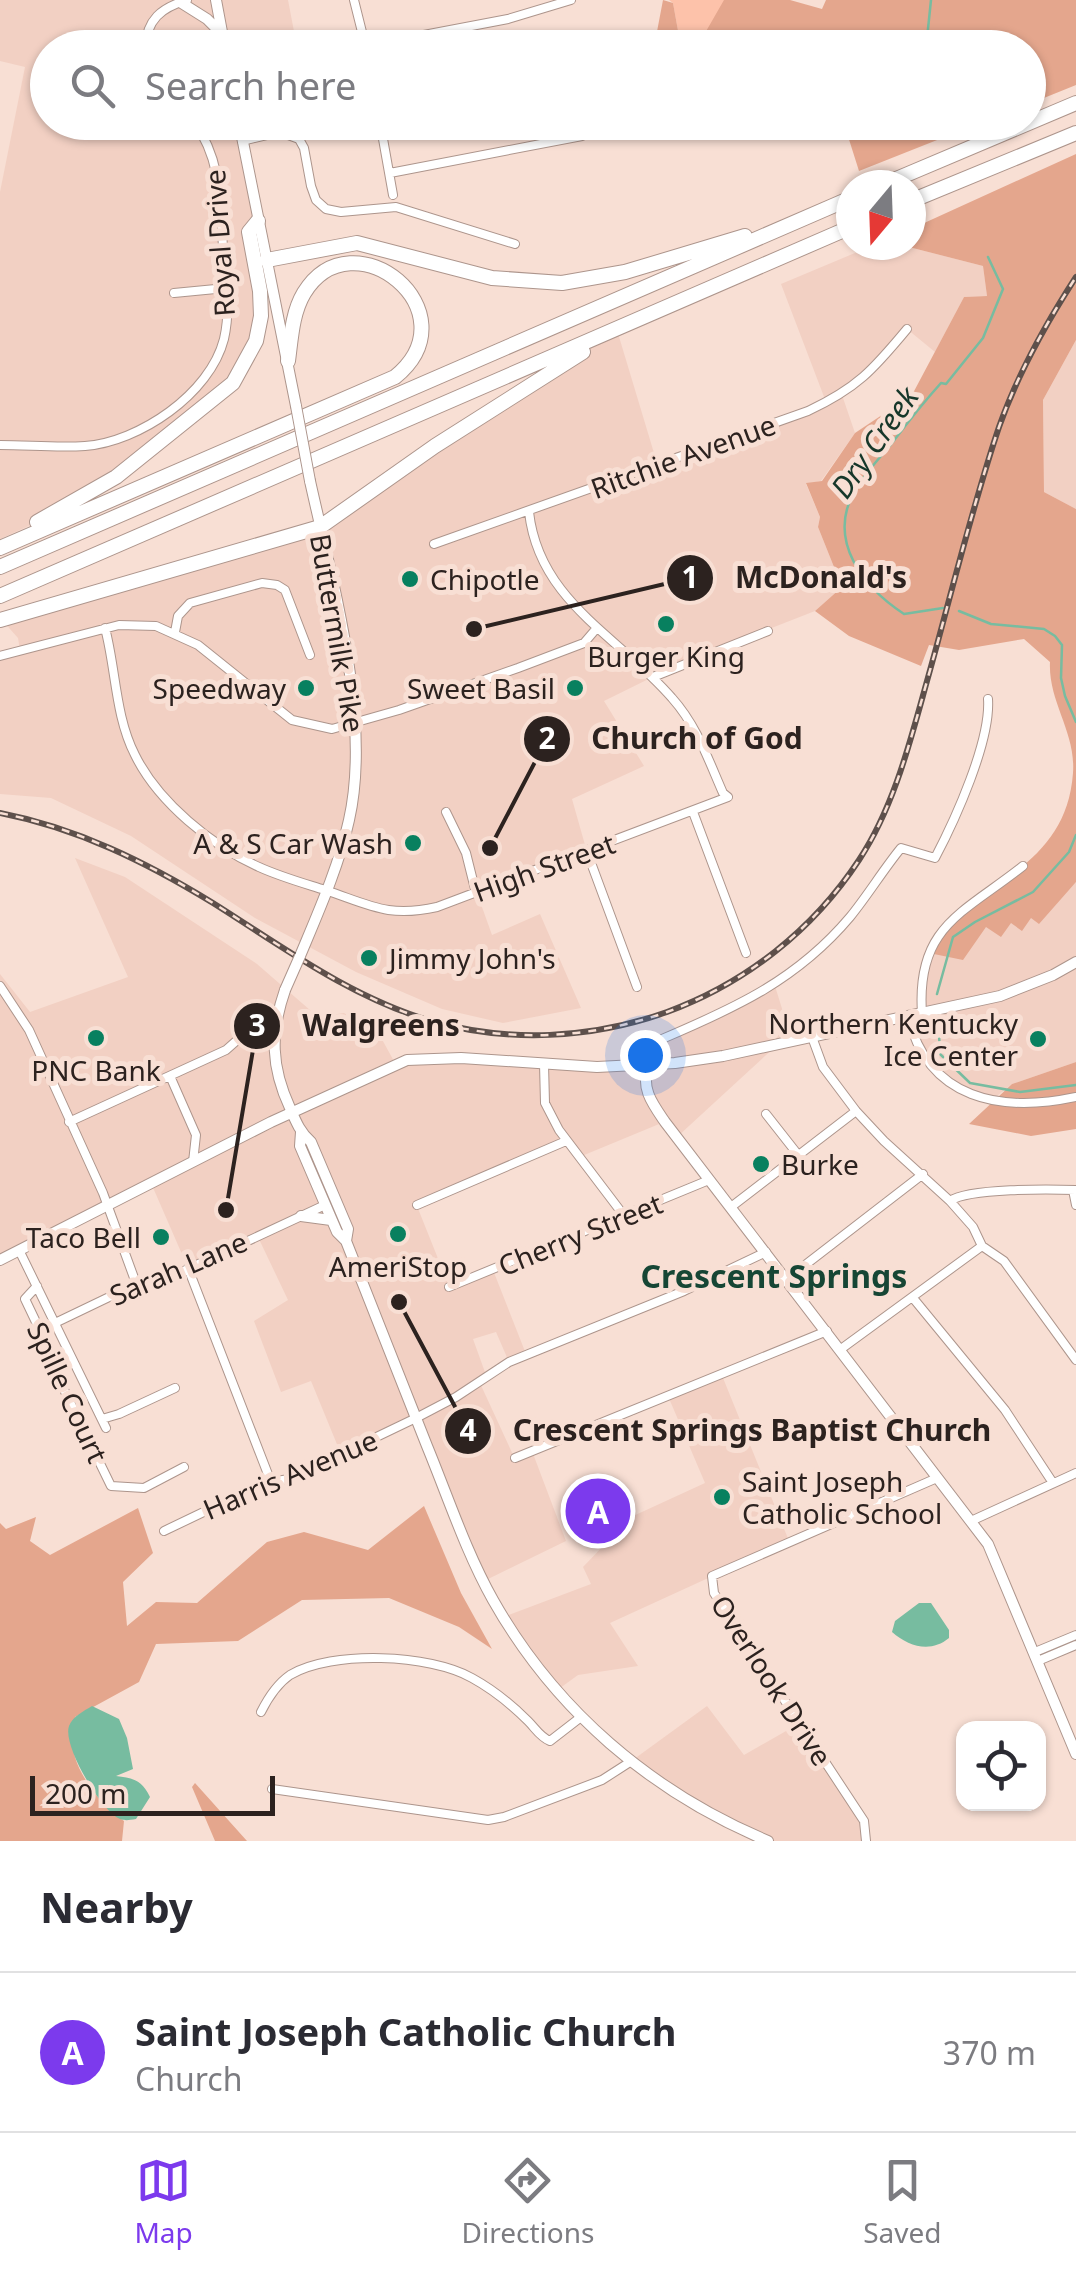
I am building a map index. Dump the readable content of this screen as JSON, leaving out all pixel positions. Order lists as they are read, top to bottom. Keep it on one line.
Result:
{"streets":{"main road":["Buttermilk Pike"],"street":["Royal Drive","Ritchie Avenue","High Street","Cherry Street","Sarah Lane","Spille Court","Harris Avenue","Overlook Drive"]},"crossings":[["Buttermilk Pike","High Street"],["Buttermilk Pike","Sarah Lane"],["Buttermilk Pike","Harris Avenue"]],"districts":["Crescent Springs"],"water":["Dry Creek"],"places":["Chipotle","Burger King","McDonald's","Speedway","Sweet Basil","A & S Car Wash","Church of God","Jimmy John's","PNC Bank","Northern Kentucky Ice Center","Burke","Walgreens","AmeriStop","Taco Bell","Crescent Springs Baptist Church","Saint Joseph Catholic School"],"scale_bar":"200 m","north":"bottom","page":{"search":"Search here","pins":"A","scale":"200 m","heading":"Nearby","list":[{"mark":"A","name":"Saint Joseph Catholic Church","note":"Church","value":"370 m"}],"nav":["Map","Directions","Saved"]}}
